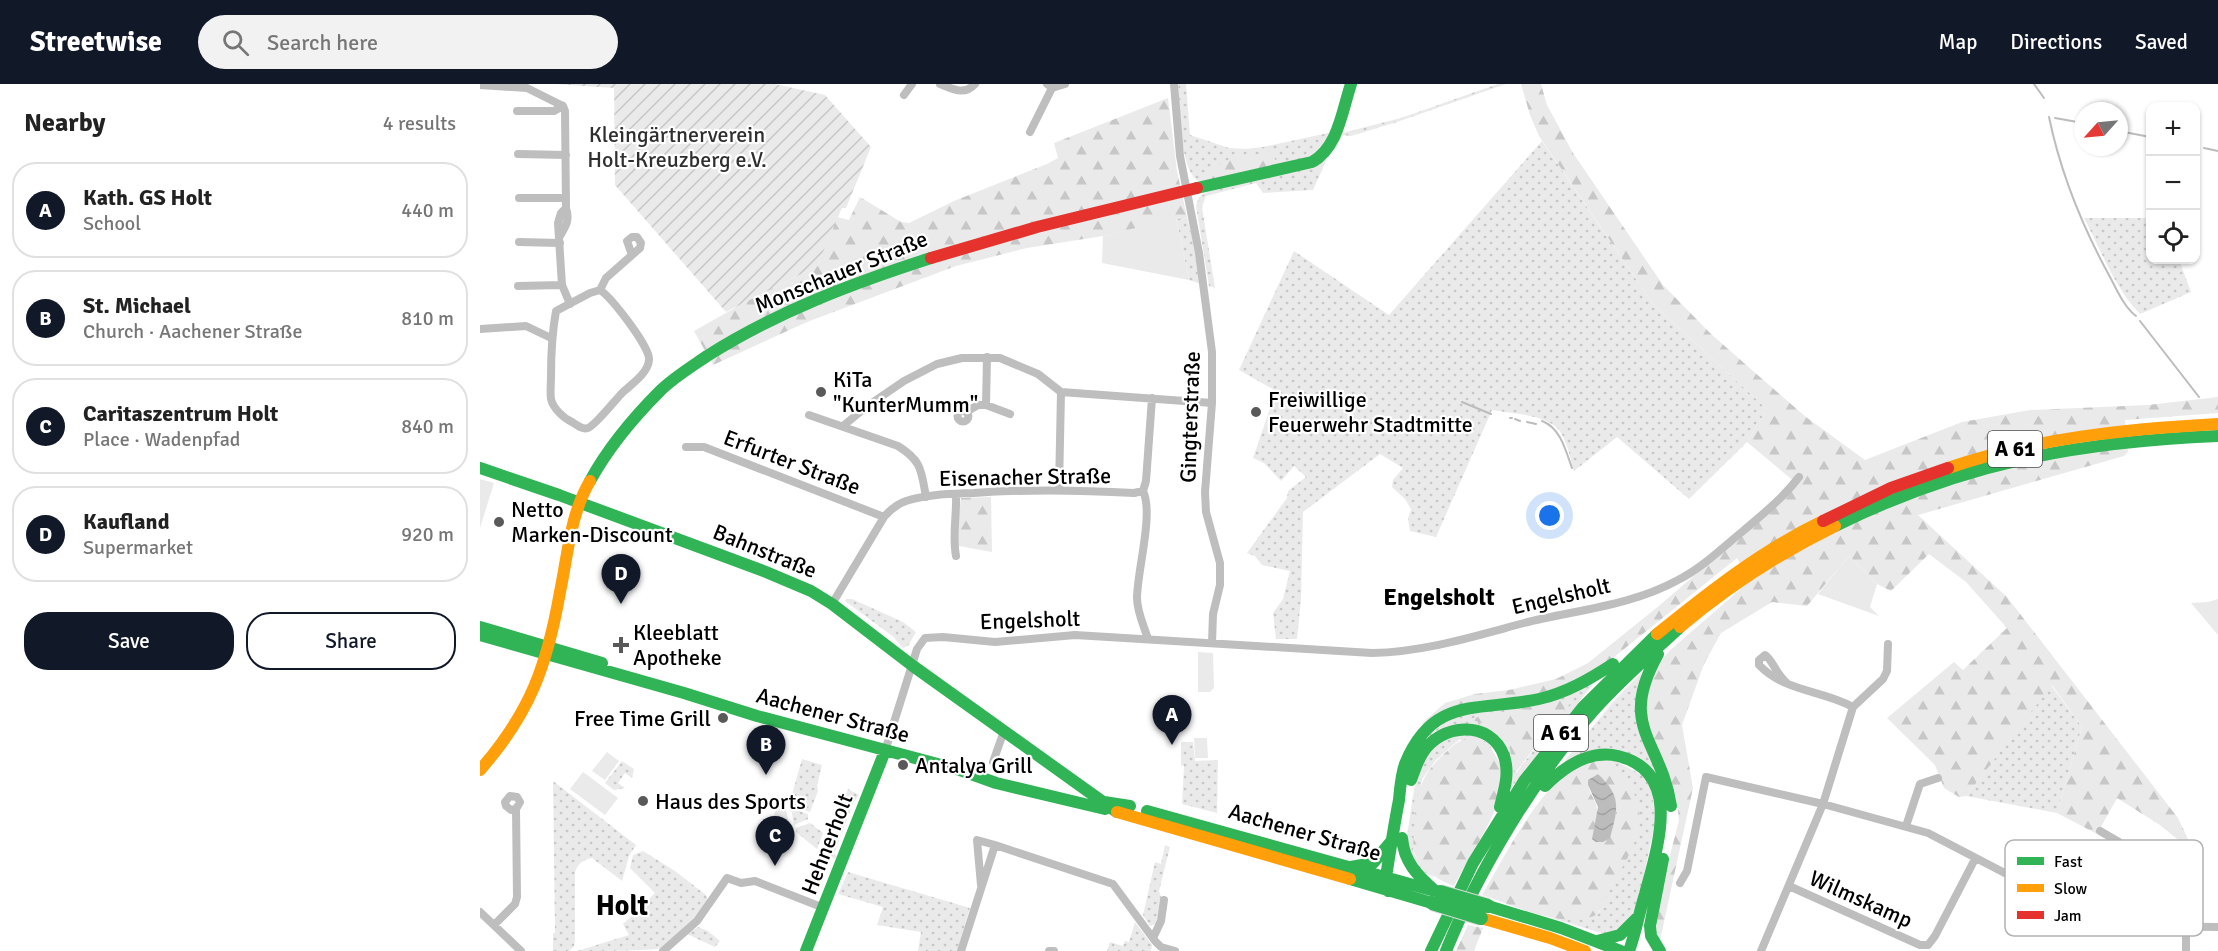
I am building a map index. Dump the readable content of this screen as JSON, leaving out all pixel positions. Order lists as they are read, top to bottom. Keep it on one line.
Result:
{"streets":{"main road":["Monschauer Straße","A 61","Bahnstraße","Aachener Straße","Hehnerholt"],"street":["Gingterstraße","Erfurter Straße","Eisenacher Straße","Engelsholt","Wilmskamp"]},"crossings":[["Monschauer Straße","Gingterstraße"],["Monschauer Straße","Bahnstraße"],["Monschauer Straße","Aachener Straße"],["Gingterstraße","Engelsholt"],["Erfurter Straße","Eisenacher Straße"],["Eisenacher Straße","Bahnstraße"],["Bahnstraße","Engelsholt"],["Bahnstraße","Aachener Straße"],["Engelsholt","Aachener Straße"],["Engelsholt","Hehnerholt"],["Aachener Straße","Hehnerholt"]],"districts":["Engelsholt","Holt"],"parks":["Kleingärtnerverein Holt-Kreuzberg e.V."],"places":{"other":["KiTa \"KunterMumm\"","Freiwillige Feuerwehr Stadtmitte","Netto Marken-Discount","Free Time Grill","Antalya Grill","Haus des Sports"],"health":["Kleeblatt Apotheke"]},"legend":["Fast","Slow","Jam"],"north":"bottom left","page":{"header":"Streetwise","search":"Search here","nav":["Map","Directions","Saved"],"heading":["Nearby","4 results"],"map_buttons":["+","−"],"list":[{"mark":"A","name":"Kath. GS Holt","note":"School","value":"440 m"},{"mark":"B","name":"St. Michael","note":"Church · Aachener Straße","value":"810 m"},{"mark":"C","name":"Caritaszentrum Holt","note":"Place · Wadenpfad","value":"840 m"},{"mark":"D","name":"Kaufland","note":"Supermarket","value":"920 m"}],"pins":["D","A","B","C"],"buttons":["Save","Share"]}}
